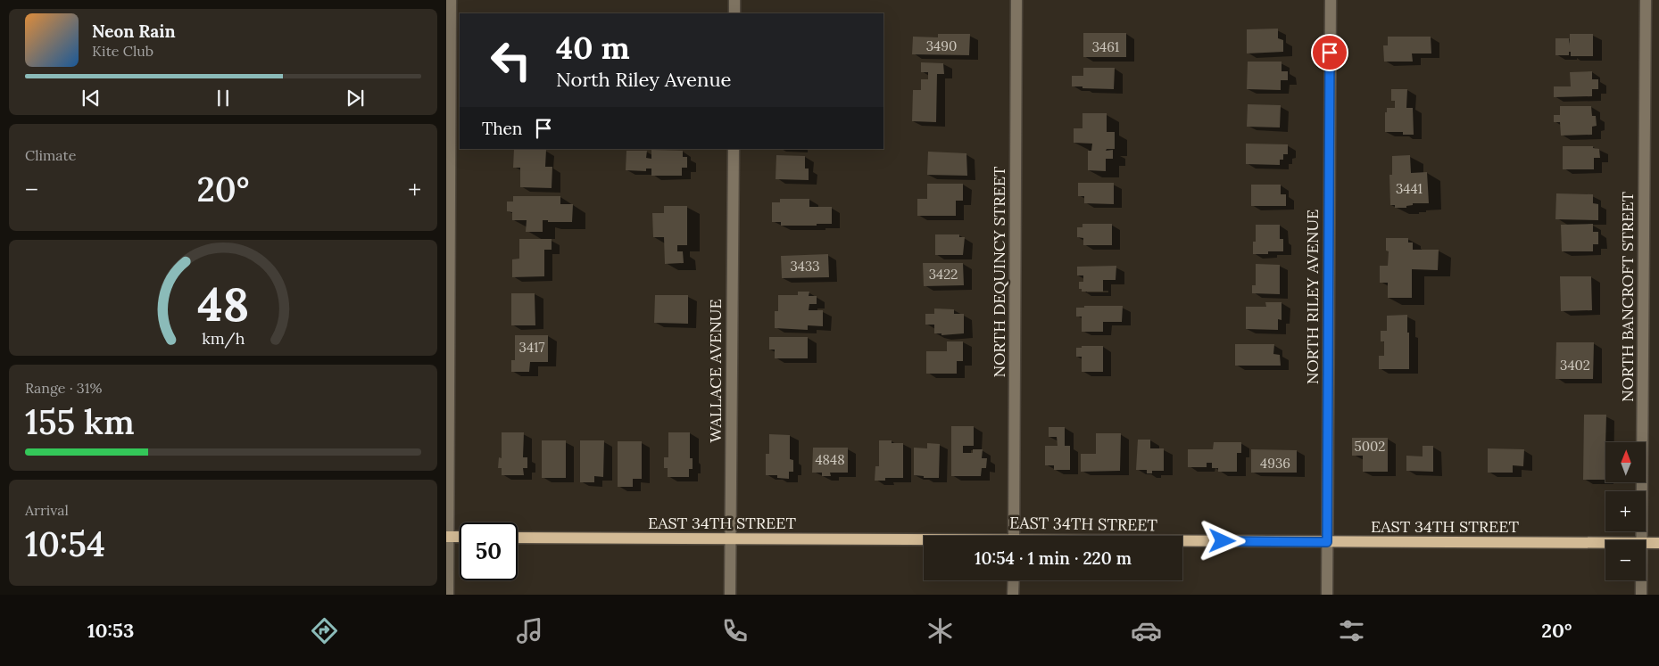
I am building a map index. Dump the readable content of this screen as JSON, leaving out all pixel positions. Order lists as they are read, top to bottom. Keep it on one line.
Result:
{"streets":{"main road":["EAST 34TH STREET"],"street":["NORTH DEQUINCY STREET","NORTH RILEY AVENUE","NORTH BANCROFT STREET","WALLACE AVENUE"]},"crossings":[["NORTH RILEY AVENUE","EAST 34TH STREET"],["WALLACE AVENUE","EAST 34TH STREET"]],"house_numbers":["3490","3461","3441","3433","3422","3417","3402","5002","4848","4936"],"north":"top","page":{"song":["Neon Rain","Kite Club"],"turn":["40 m","North Riley Avenue"],"then":"Then","tile":["Climate",["Range · 31%","155 km"],["Arrival","10:54"]],"heat":["−","20°","+"],"map_buttons":["+","−"],"limit":"50","trip":"10:54 · 1 min · 220 m","tabs":["10:53","20°"],"gauge":["48","km/h"]}}
